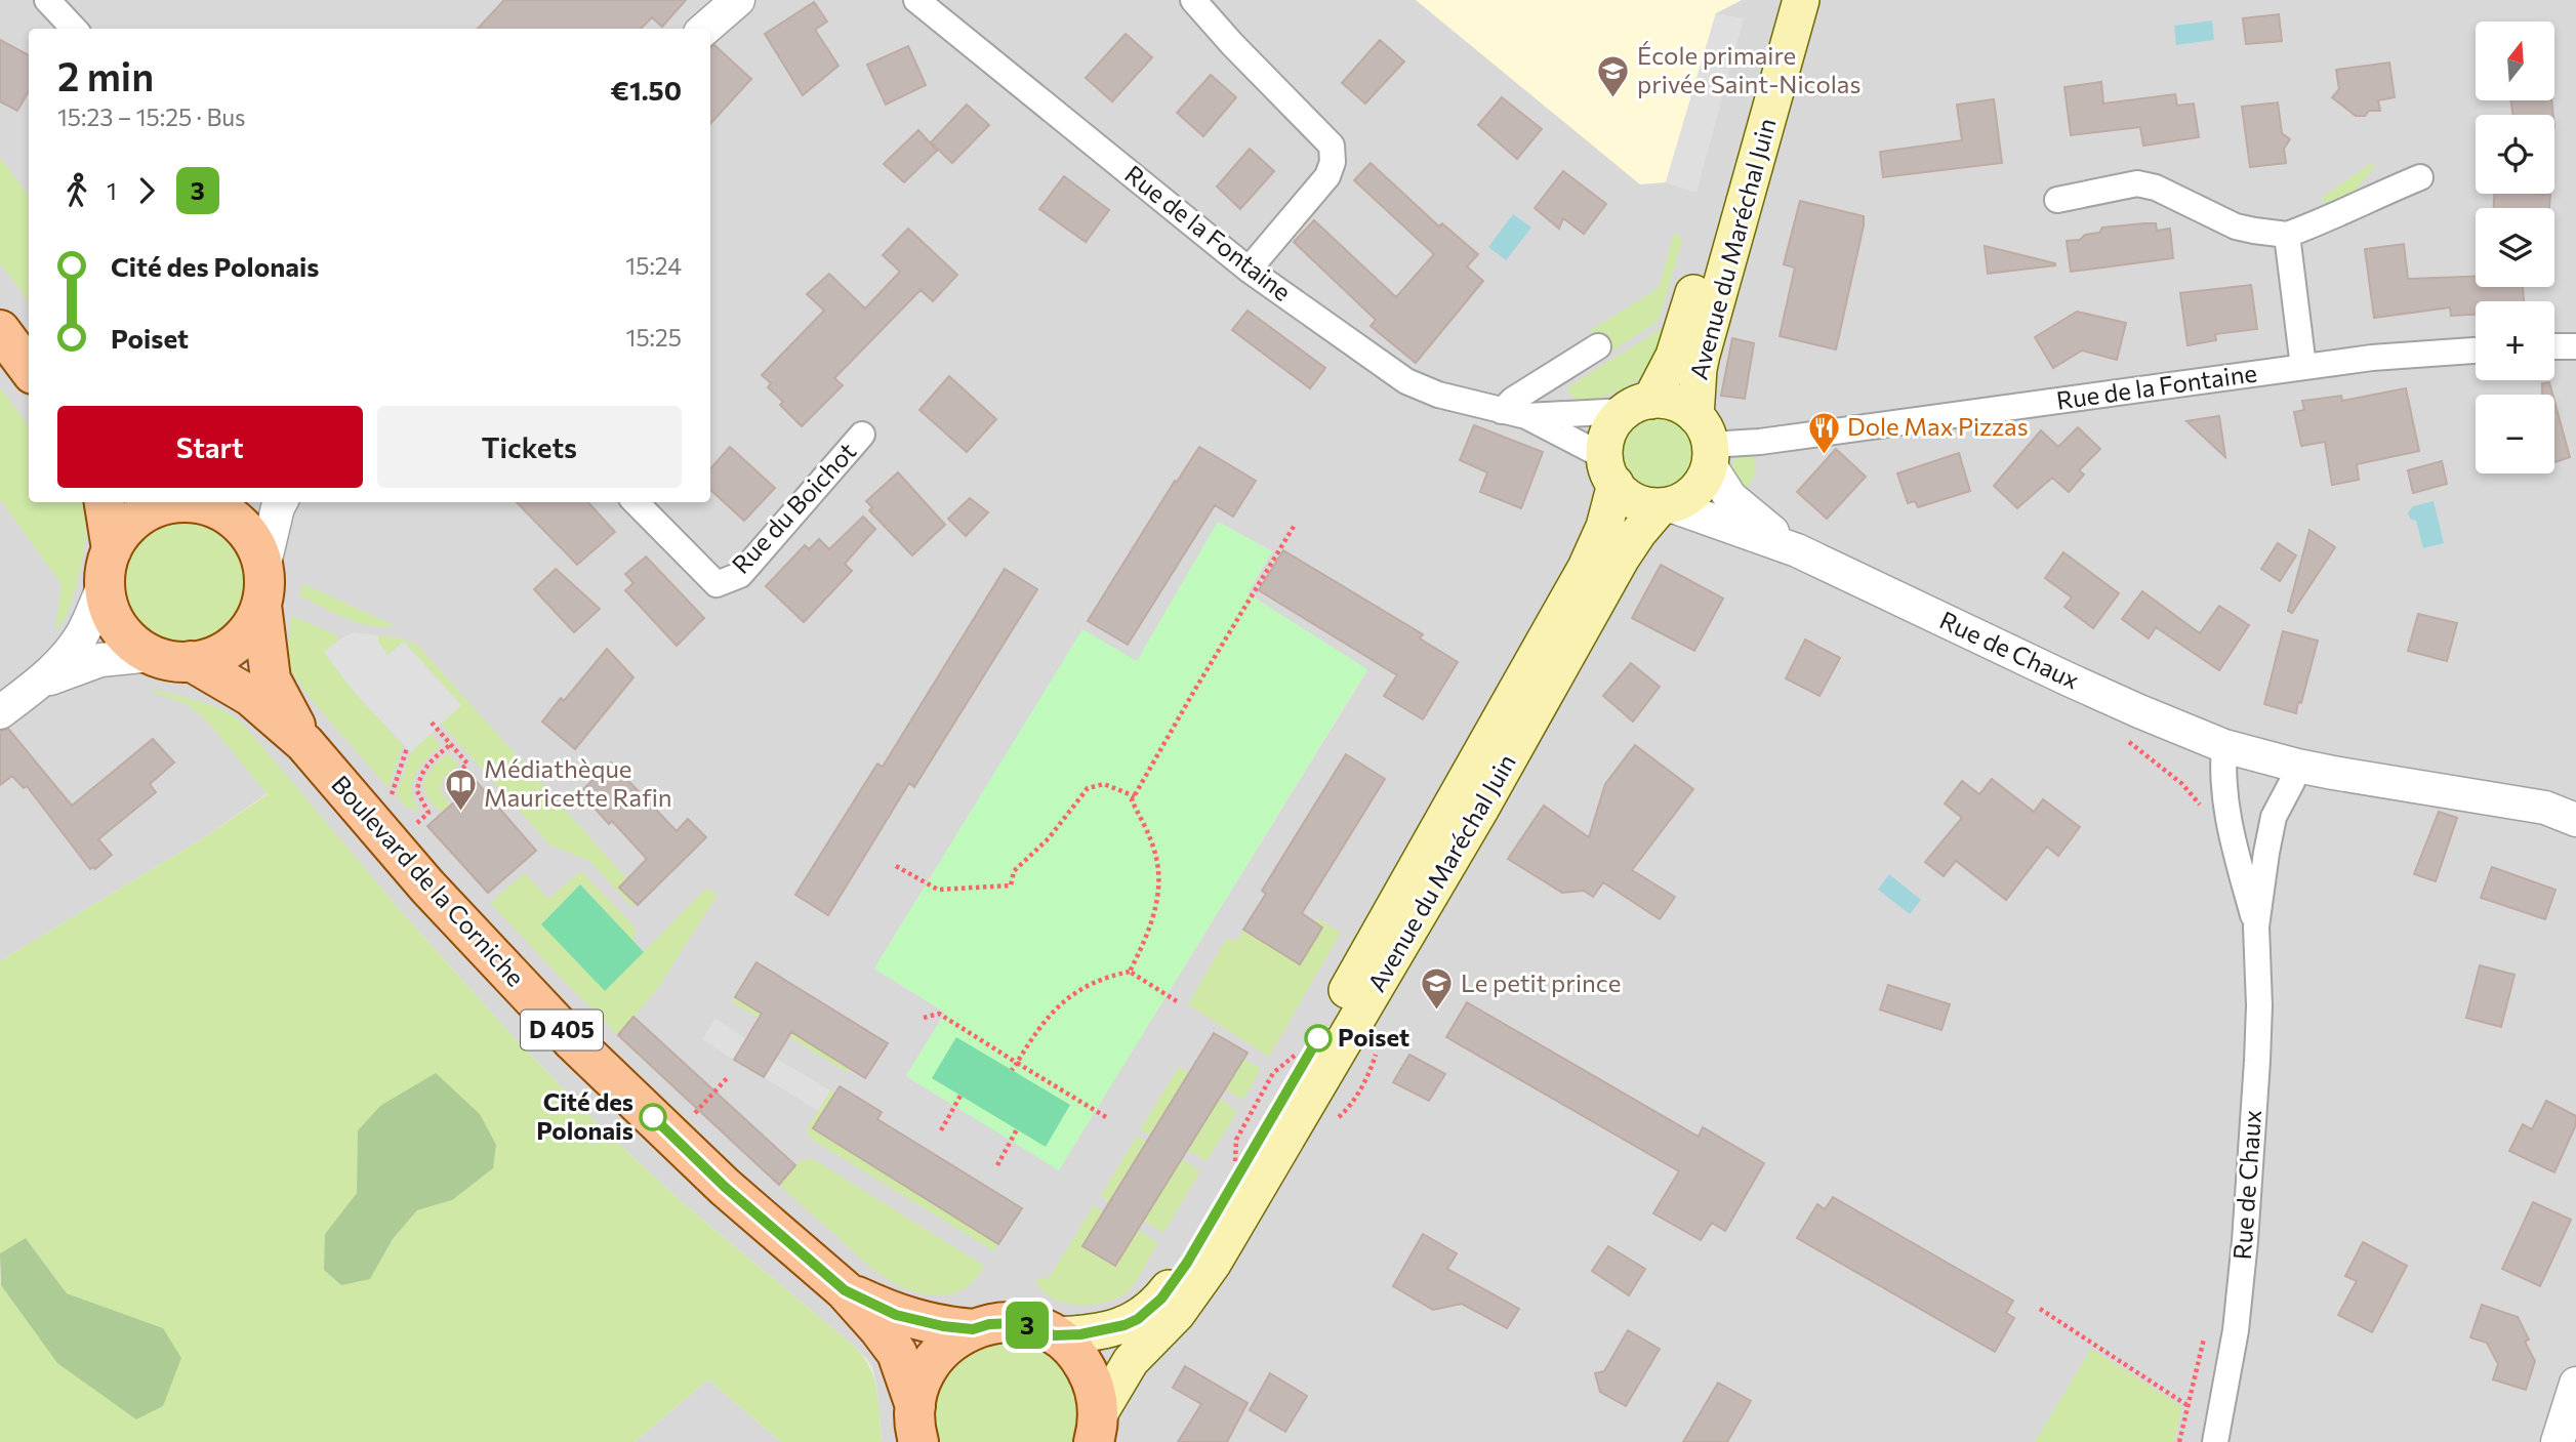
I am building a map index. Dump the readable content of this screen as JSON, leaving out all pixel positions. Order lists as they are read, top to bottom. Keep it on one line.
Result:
{"streets":{"main road":["Avenue du Maréchal Juin","Boulevard de la Corniche","D 405"],"street":["Rue de la Fontaine","Rue du Boichot","Rue de Chaux"]},"crossings":[["Rue de la Fontaine","Avenue du Maréchal Juin"],["Rue de la Fontaine","Rue de Chaux"],["Avenue du Maréchal Juin","Rue de Chaux"],["Boulevard de la Corniche","D 405"]],"places":{"school or university":["École primaire privée Saint-Nicolas","Le petit prince"],"restaurant":["Dole Max Pizzas"],"library":["Médiathèque Mauricette Rafin"],"other":["Poiset","Cité des Polonais"]},"lines":["bus line 3"],"north":"top","page":{"on_map":"3","map_buttons":["+","−"],"heading":["2 min","15:23 – 15:25 · Bus","€1.50"],"legs":["1","3"],"list":[{"name":"Cité des Polonais","value":"15:24"},{"name":"Poiset","value":"15:25"}],"buttons":["Start","Tickets"]}}
